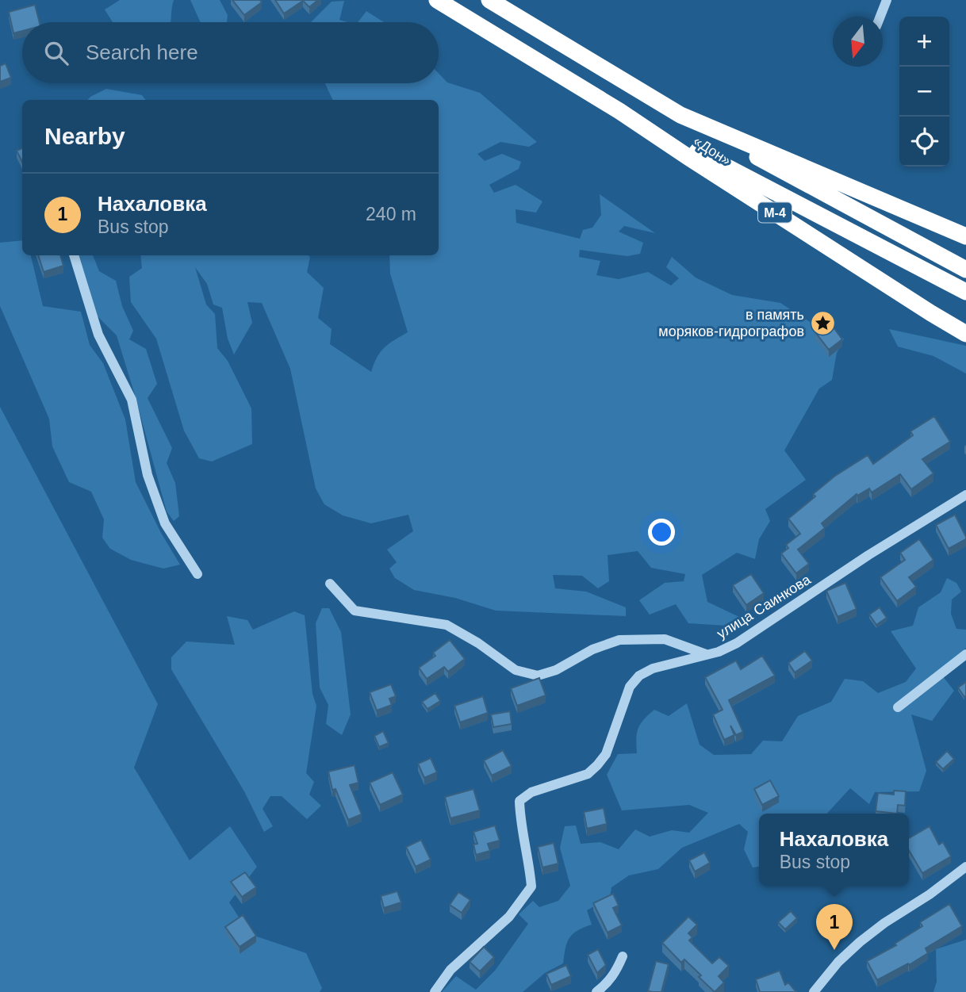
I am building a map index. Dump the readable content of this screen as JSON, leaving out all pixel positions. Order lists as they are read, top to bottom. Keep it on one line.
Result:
{"streets":{"highway":["«Дон»","М-4"],"street":["улица Саинкова"]},"places":{"place":["в память моряков-гидрографов"]},"north":"bottom","page":{"map_buttons":["+","−"],"search":"Search here","heading":"Nearby","list":[{"mark":"1","name":"Нахаловка","note":"Bus stop","value":"240 m"}],"popup":["Нахаловка","Bus stop"],"pins":"1"}}
